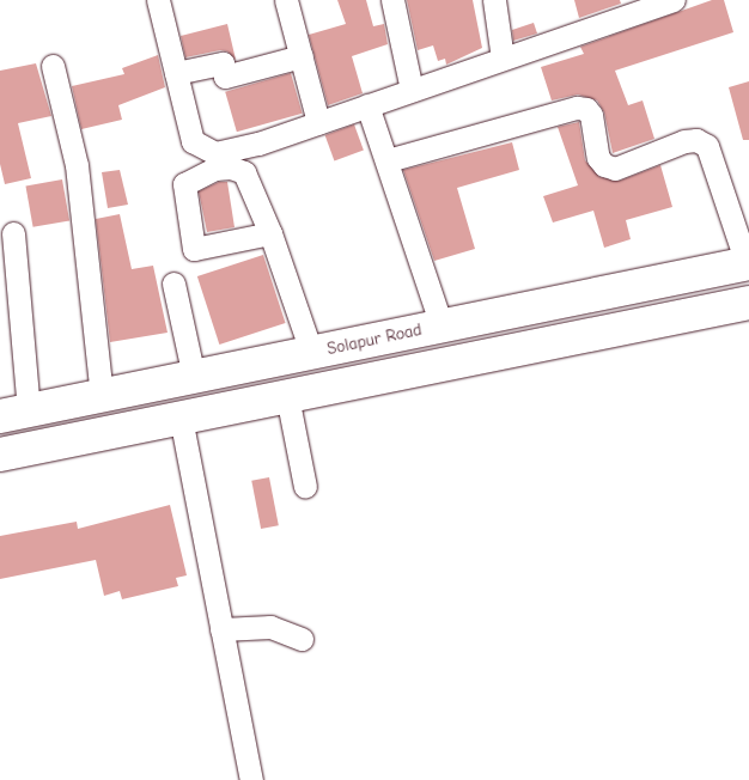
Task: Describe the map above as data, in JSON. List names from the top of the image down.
{
  "streets": {
    "highway": ["Solapur Road"]
  }
}
